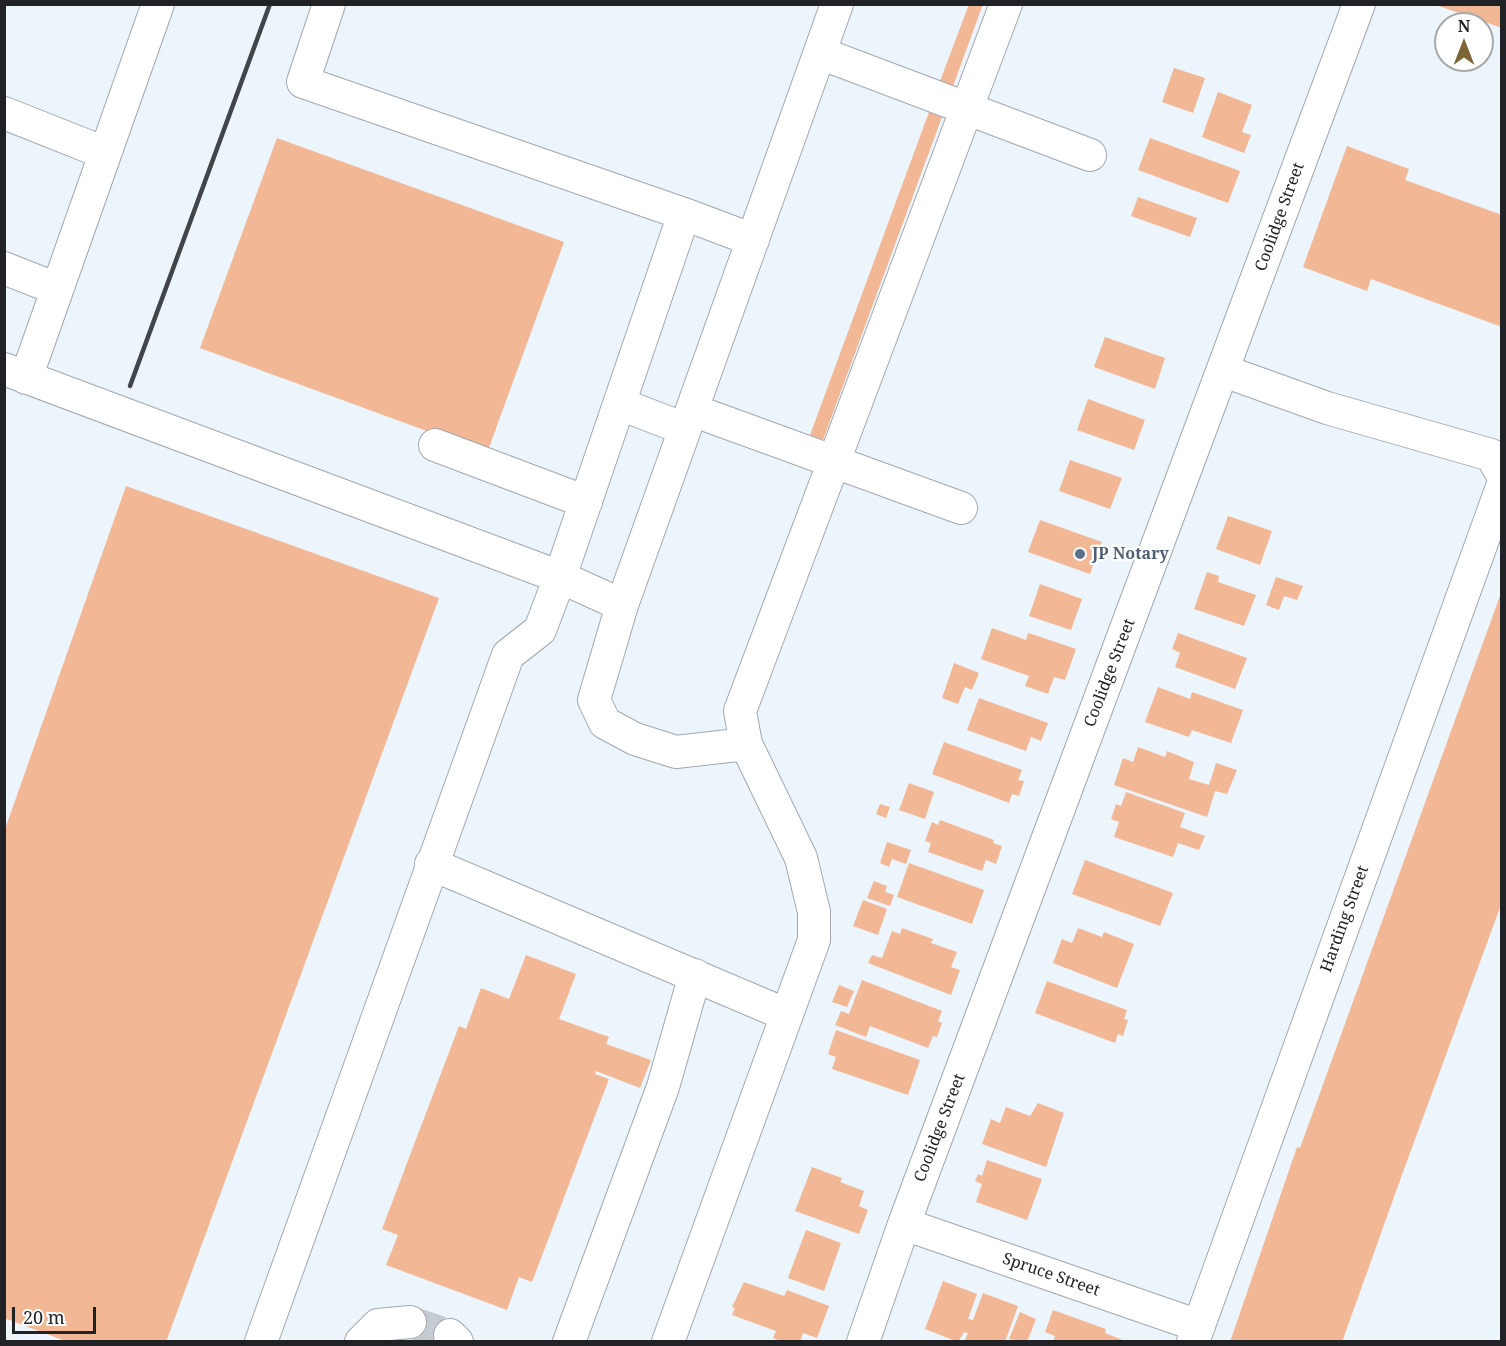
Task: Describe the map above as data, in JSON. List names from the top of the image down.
{
  "streets": {
    "street": ["Coolidge Street", "Harding Street", "Spruce Street"]
  },
  "crossings": [
    ["Coolidge Street", "Spruce Street"],
    ["Harding Street", "Spruce Street"]
  ],
  "places": ["JP Notary"],
  "scale_bar": "20 m",
  "north": "top"
}
